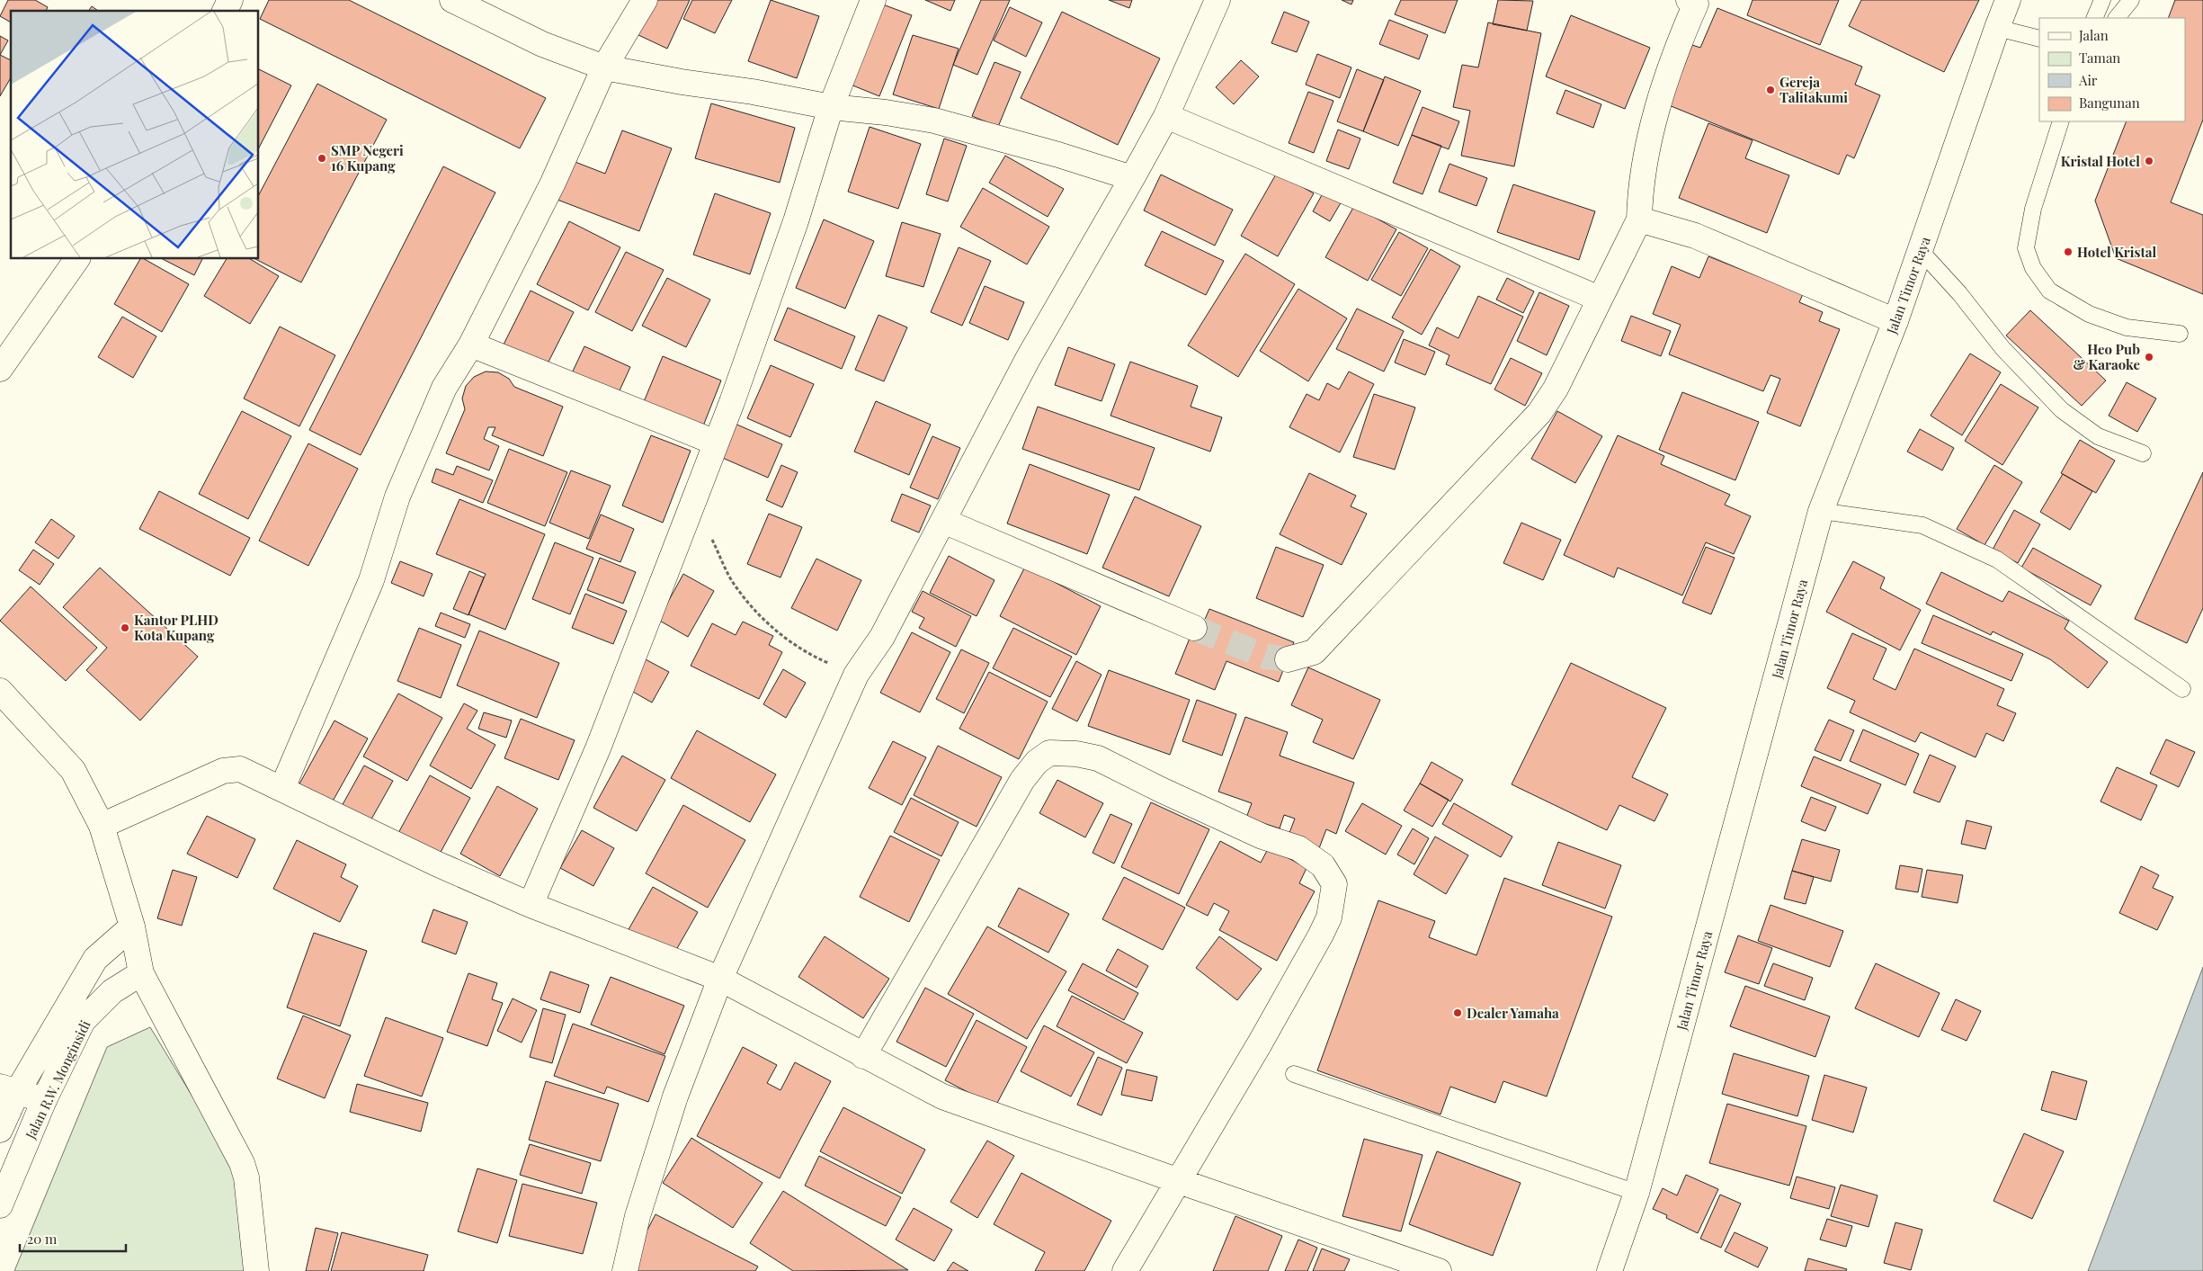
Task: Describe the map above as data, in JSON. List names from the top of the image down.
{
  "streets": {
    "main road": ["Jalan Timor Raya", "Jalan R.W. Monginsidi"]
  },
  "places": [
    "Gereja Talitakumi",
    "SMP Negeri 16 Kupang",
    "Kristal Hotel",
    "Hotel Kristal",
    "Heo Pub & Karaoke",
    "Kantor PLHD Kota Kupang",
    "Dealer Yamaha"
  ],
  "legend": [
    "Jalan",
    "Taman",
    "Air",
    "Bangunan"
  ],
  "scale_bar": "20 m"
}
